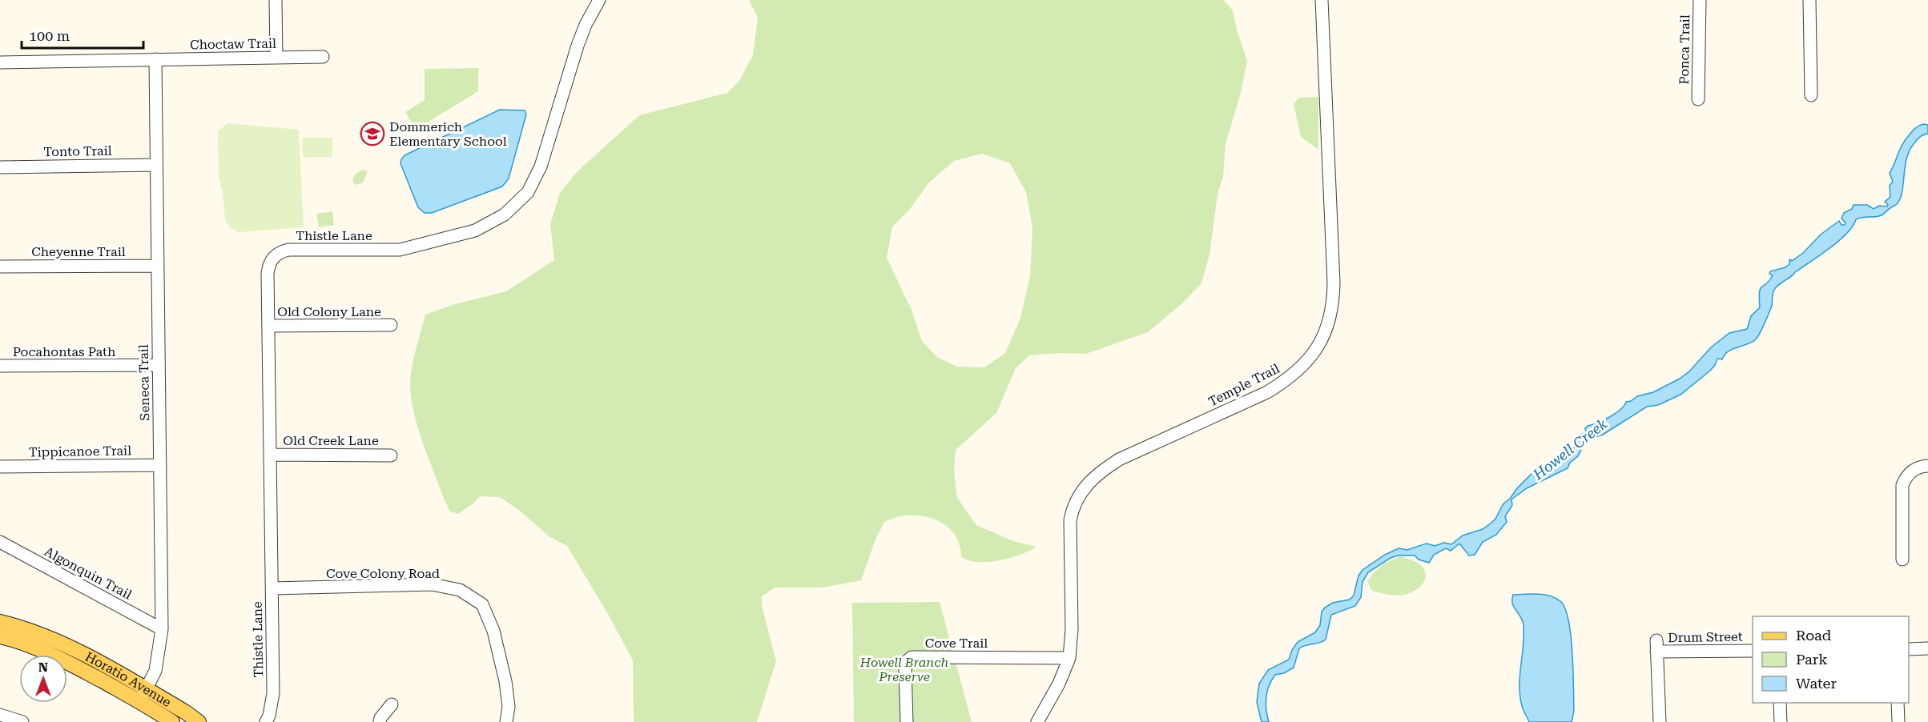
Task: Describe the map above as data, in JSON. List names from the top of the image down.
{
  "streets": {
    "main road": ["Horatio Avenue"],
    "street": [
      "Choctaw Trail",
      "Ponca Trail",
      "Tonto Trail",
      "Thistle Lane",
      "Cheyenne Trail",
      "Old Colony Lane",
      "Pocahontas Path",
      "Seneca Trail",
      "Temple Trail",
      "Old Creek Lane",
      "Tippicanoe Trail",
      "Algonquin Trail",
      "Cove Colony Road",
      "Drum Street",
      "Cove Trail"
    ]
  },
  "crossings": [
    ["Choctaw Trail", "Seneca Trail"],
    ["Tonto Trail", "Seneca Trail"],
    ["Thistle Lane", "Old Colony Lane"],
    ["Thistle Lane", "Old Creek Lane"],
    ["Thistle Lane", "Cove Colony Road"],
    ["Cheyenne Trail", "Seneca Trail"],
    ["Pocahontas Path", "Seneca Trail"],
    ["Seneca Trail", "Tippicanoe Trail"],
    ["Seneca Trail", "Algonquin Trail"],
    ["Seneca Trail", "Horatio Avenue"],
    ["Temple Trail", "Cove Trail"]
  ],
  "water": ["Howell Creek"],
  "parks": ["Howell Branch Preserve"],
  "places": {
    "school or university": ["Dommerich Elementary School"]
  },
  "legend": ["Road", "Park", "Water"],
  "scale_bar": "100 m",
  "north": "top"
}
